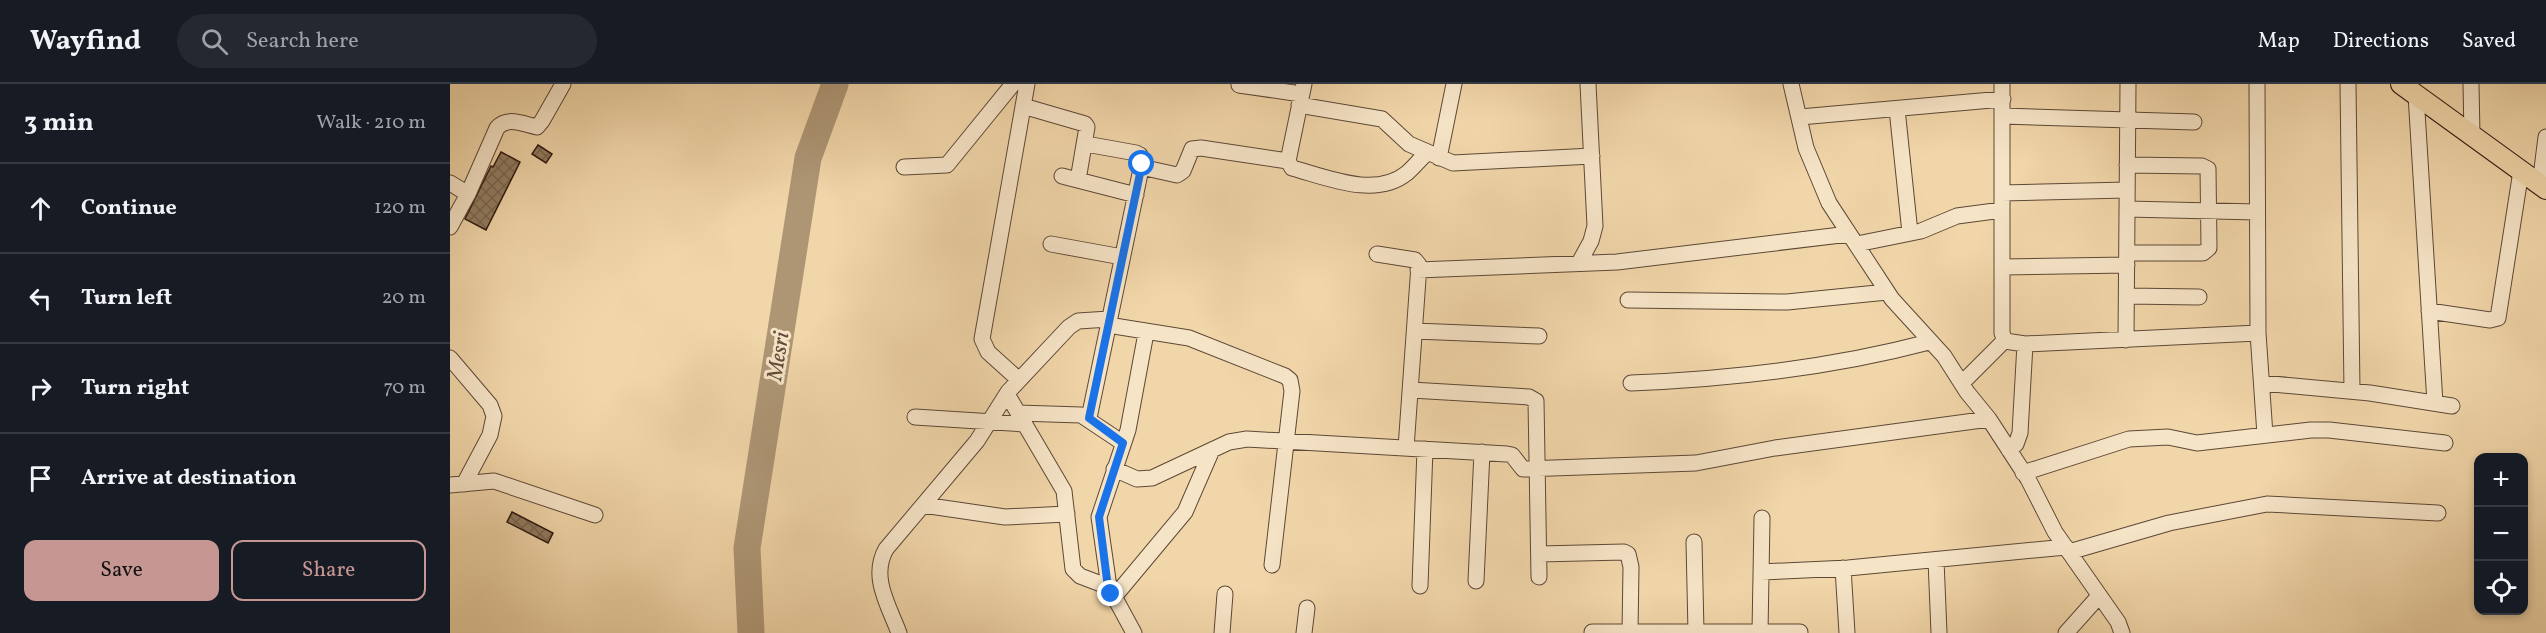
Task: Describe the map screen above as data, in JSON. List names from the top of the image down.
{
  "water": ["Mesri"],
  "page": {
    "header": "Wayfind",
    "search": "Search here",
    "nav": ["Map", "Directions", "Saved"],
    "heading": ["3 min", "Walk · 210 m"],
    "list": [
      ["Continue", "120 m"],
      ["Turn left", "20 m"],
      ["Turn right", "70 m"],
      "Arrive at destination"
    ],
    "map_buttons": ["+", "−"],
    "buttons": ["Save", "Share"]
  }
}
